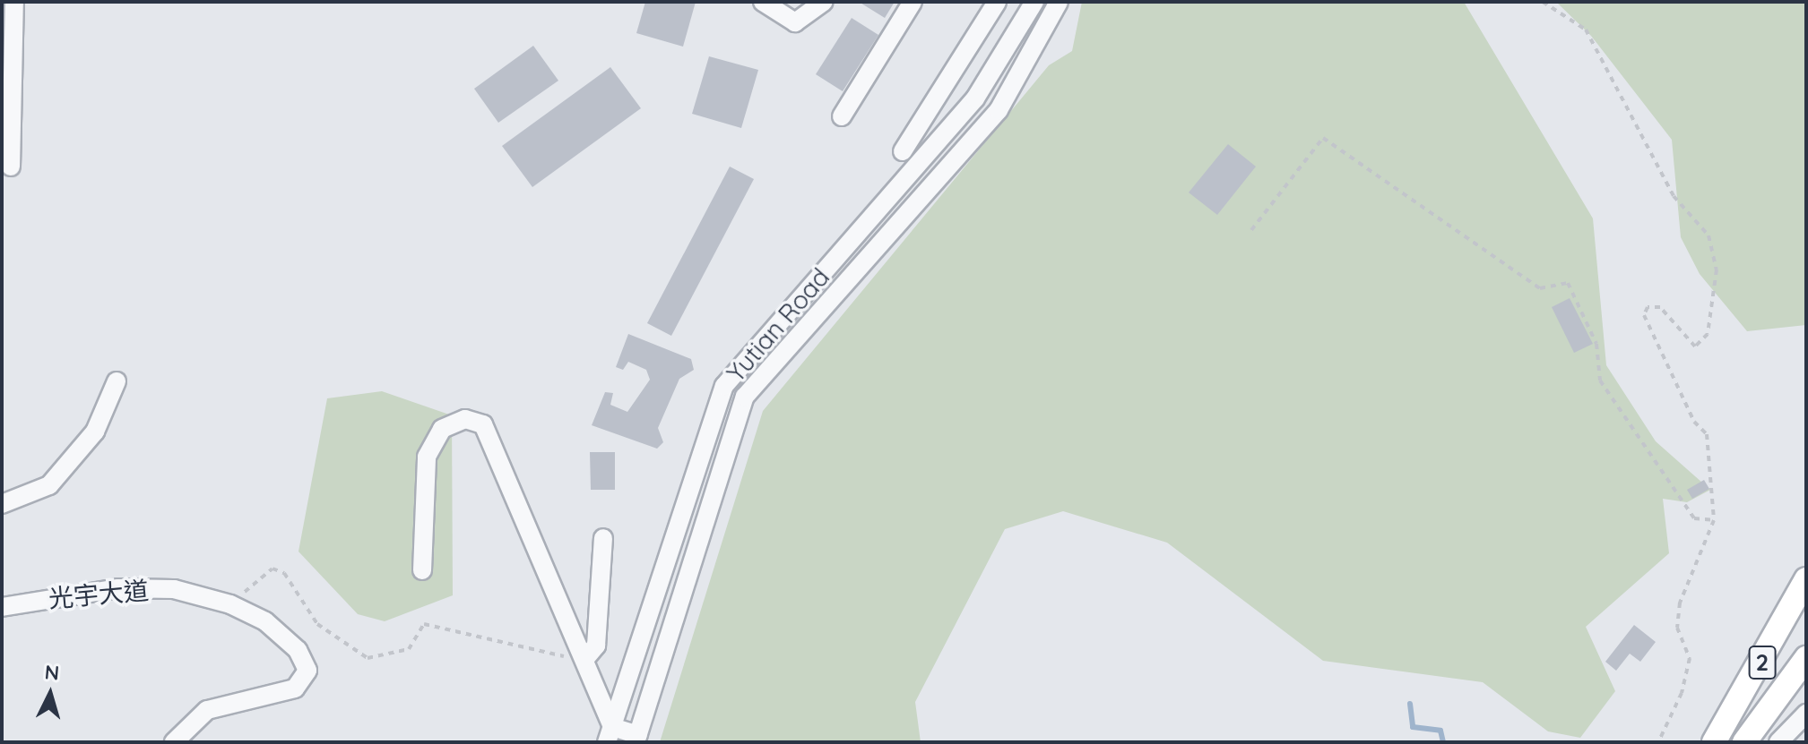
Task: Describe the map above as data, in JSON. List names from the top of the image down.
{
  "streets": {
    "main road": ["2"],
    "street": ["Yutian Road", "光宇大道"]
  },
  "north": "top"
}
